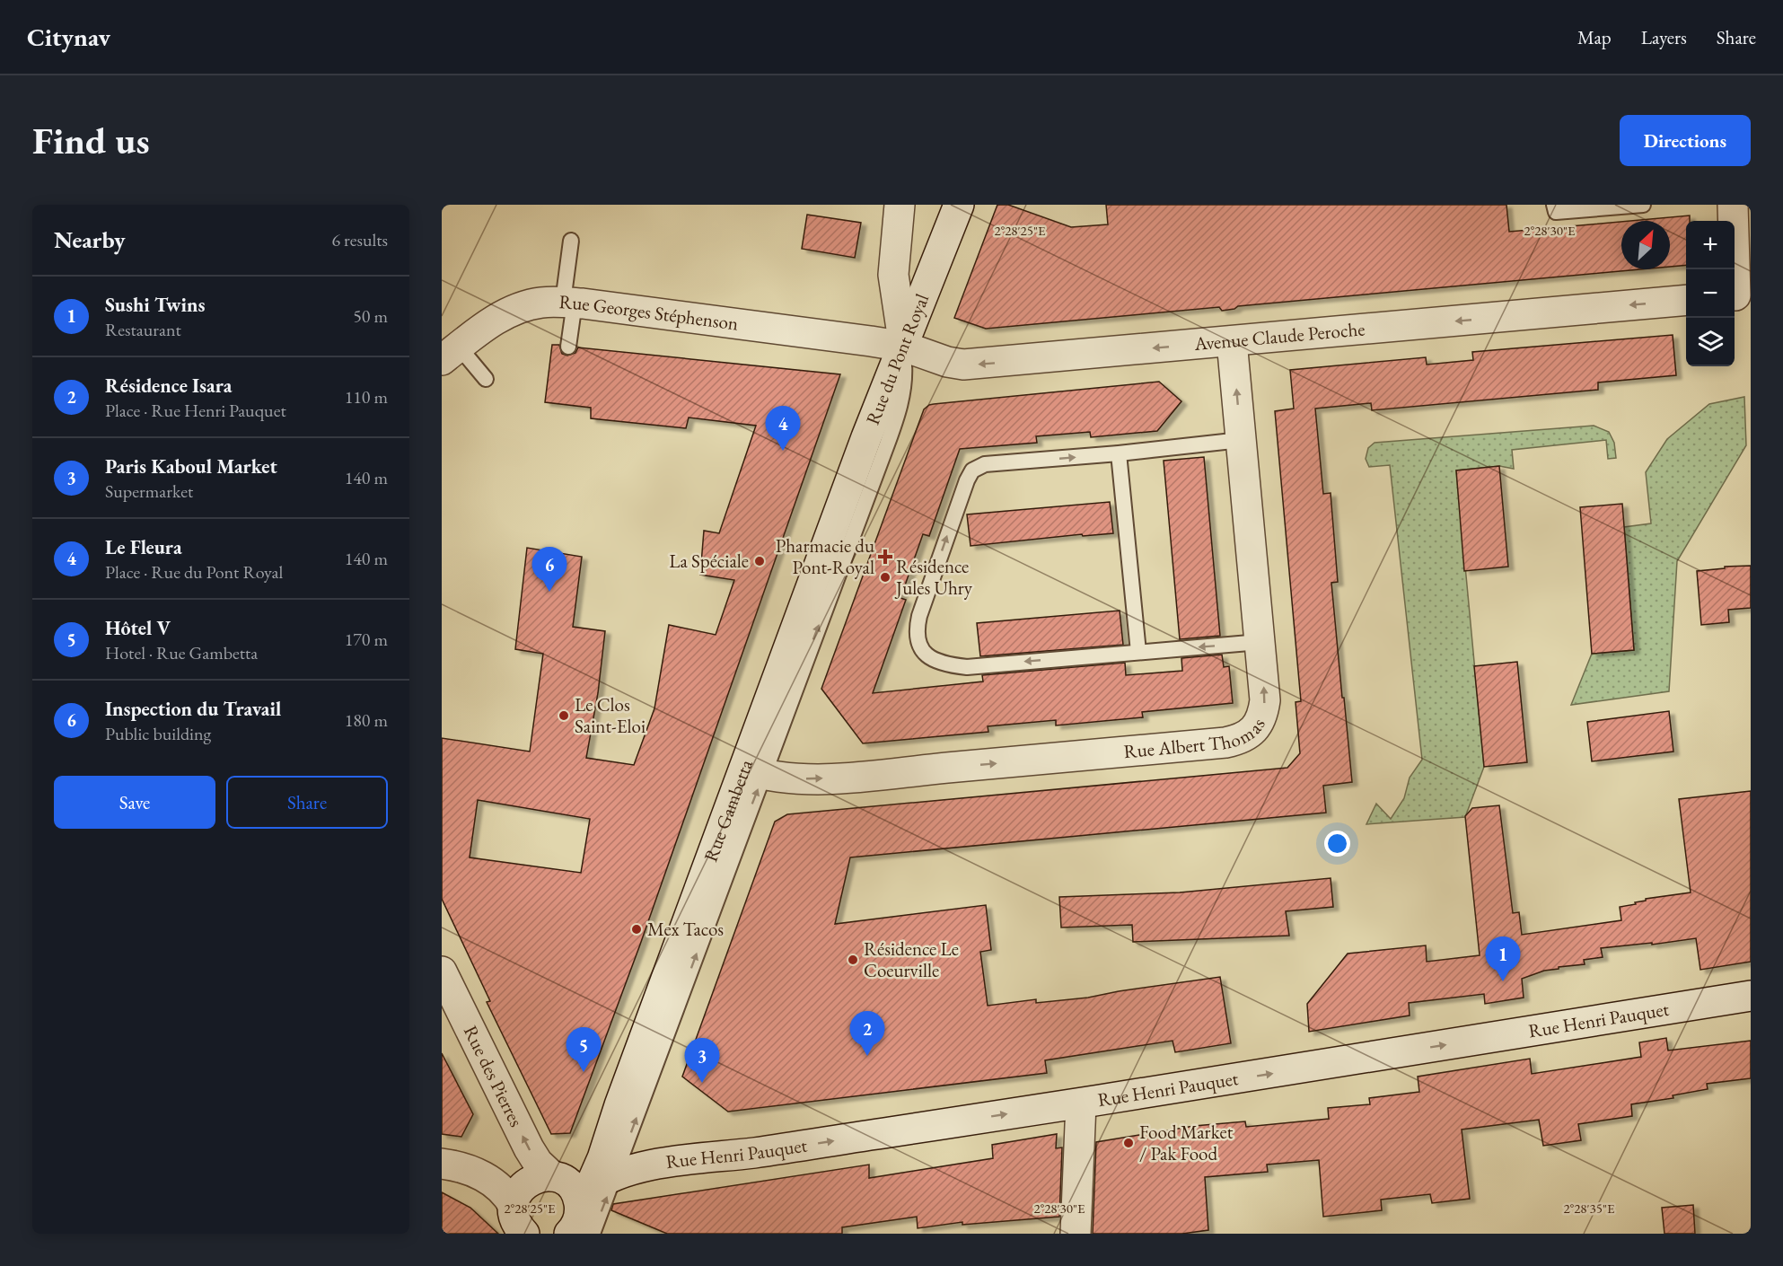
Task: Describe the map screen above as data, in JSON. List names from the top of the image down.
{
  "streets": {
    "street": [
      "Rue Georges Stéphenson",
      "Avenue Claude Peroche",
      "Rue du Pont Royal",
      "Rue Albert Thomas",
      "Rue Gambetta",
      "Rue Henri Pauquet",
      "Rue des Pierres"
    ]
  },
  "crossings": [
    ["Rue Georges Stéphenson", "Avenue Claude Peroche"],
    ["Avenue Claude Peroche", "Rue du Pont Royal"],
    ["Avenue Claude Peroche", "Rue Albert Thomas"],
    ["Rue du Pont Royal", "Rue Gambetta"],
    ["Rue Albert Thomas", "Rue Gambetta"],
    ["Rue Gambetta", "Rue Henri Pauquet"],
    ["Rue Gambetta", "Rue des Pierres"],
    ["Rue Henri Pauquet", "Rue des Pierres"]
  ],
  "one_way": ["Avenue Claude Peroche", "Rue Henri Pauquet", "Rue des Pierres"],
  "places": {
    "health": ["Pharmacie du Pont-Royal"],
    "other": [
      "La Spéciale",
      "Résidence Jules Uhry",
      "Le Clos Saint-Eloi",
      "Mex Tacos",
      "Résidence Le Coeurville",
      "Food Market / Pak Food"
    ]
  },
  "north": "top right",
  "page": {
    "header": "Citynav",
    "nav": ["Map", "Layers", "Share"],
    "buttons": [
      "Directions",
      ["Save", "Share"]
    ],
    "title": "Find us",
    "heading": ["Nearby", "6 results"],
    "map_buttons": ["+", "−"],
    "list": [
      {
        "mark": "1",
        "name": "Sushi Twins",
        "note": "Restaurant",
        "value": "50 m"
      },
      {
        "mark": "2",
        "name": "Résidence Isara",
        "note": "Place · Rue Henri Pauquet",
        "value": "110 m"
      },
      {
        "mark": "3",
        "name": "Paris Kaboul Market",
        "note": "Supermarket",
        "value": "140 m"
      },
      {
        "mark": "4",
        "name": "Le Fleura",
        "note": "Place · Rue du Pont Royal",
        "value": "140 m"
      },
      {
        "mark": "5",
        "name": "Hôtel V",
        "note": "Hotel · Rue Gambetta",
        "value": "170 m"
      },
      {
        "mark": "6",
        "name": "Inspection du Travail",
        "note": "Public building",
        "value": "180 m"
      }
    ],
    "pins": [
      "4",
      "6",
      "1",
      "2",
      "5",
      "3"
    ]
  },
  "coordinates": ["2°28'25\"E", "2°28'30\"E", "2°28'35\"E"]
}
